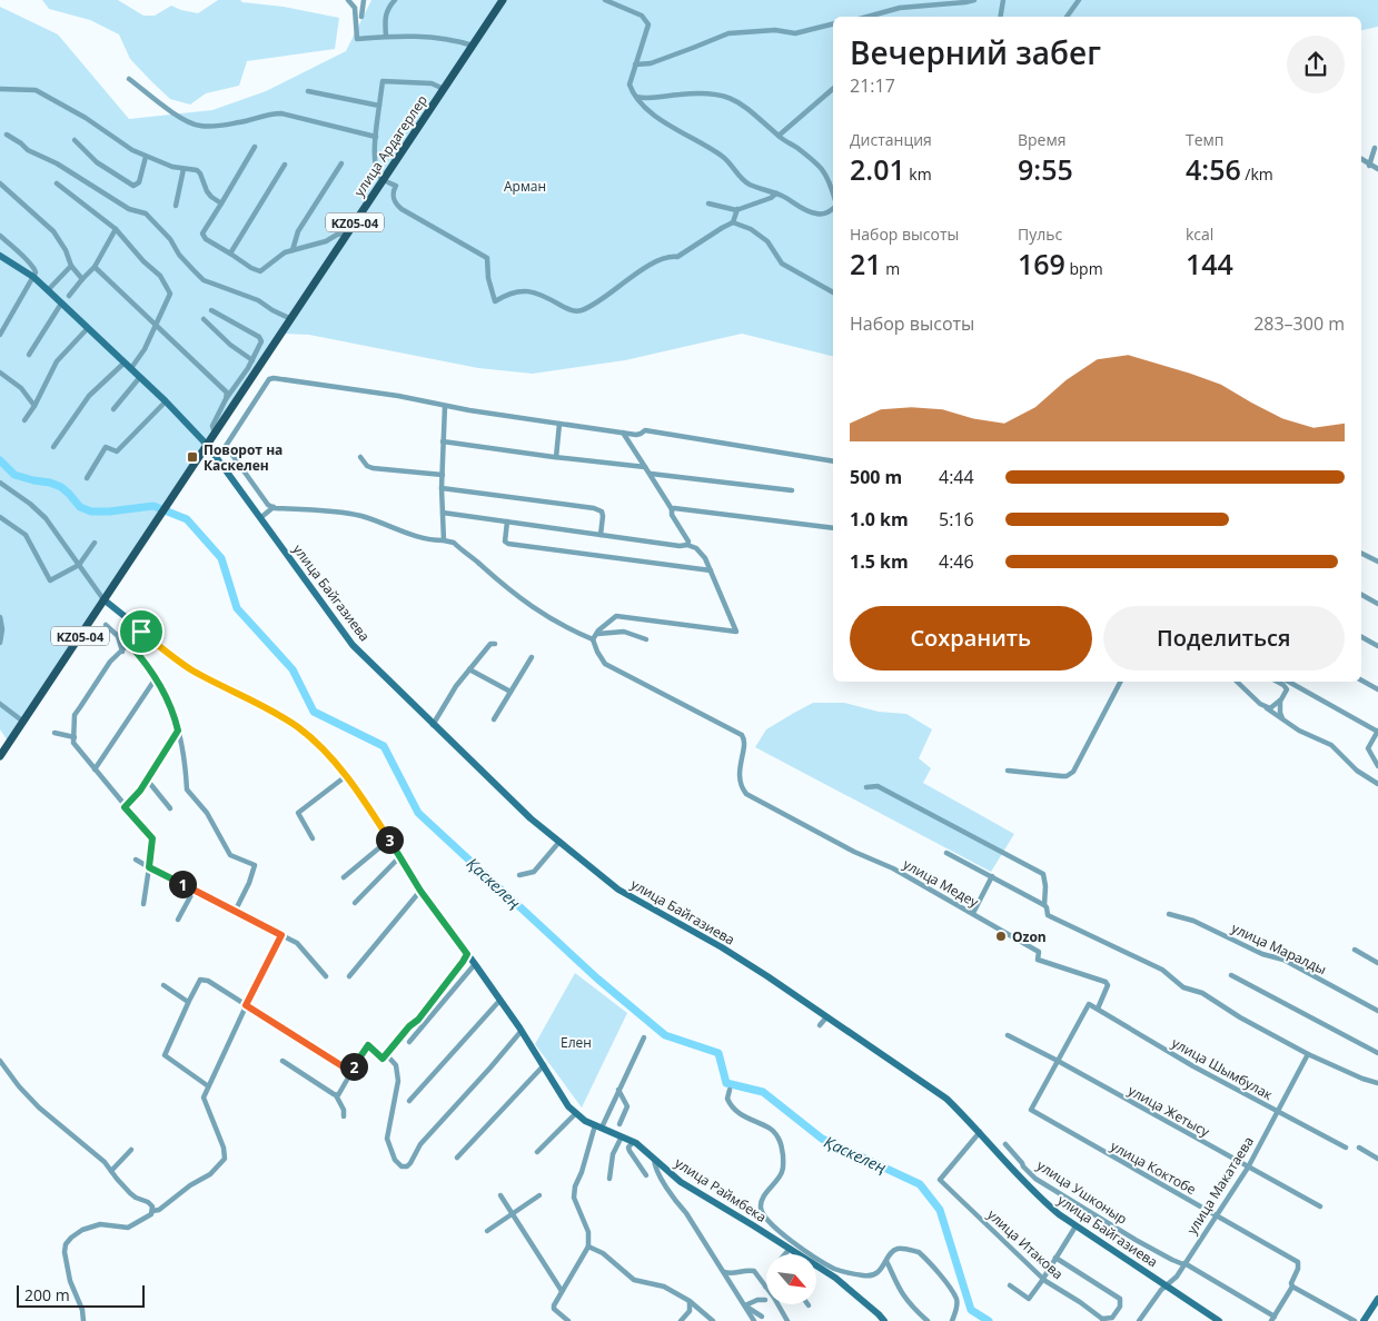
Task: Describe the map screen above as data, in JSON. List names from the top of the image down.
{
  "streets": {
    "main road": ["улица Ардагерлер", "KZ05-04"],
    "street": [
      "улица Байгазиева",
      "улица Медеу",
      "улица Маралды",
      "улица Шымбулак",
      "улица Жетысу",
      "улица Коктобе",
      "улица Макатаева",
      "улица Раймбека",
      "улица Ушконыр",
      "улица Итакова"
    ]
  },
  "crossings": [
    ["улица Ардагерлер", "KZ05-04"],
    ["улица Ардагерлер", "улица Байгазиева"],
    ["KZ05-04", "улица Байгазиева"],
    ["KZ05-04", "улица Раймбека"],
    ["улица Байгазиева", "улица Макатаева"],
    ["улица Байгазиева", "улица Итакова"],
    ["улица Медеу", "улица Шымбулак"],
    ["улица Шымбулак", "улица Жетысу"],
    ["улица Шымбулак", "улица Коктобе"],
    ["улица Шымбулак", "улица Макатаева"],
    ["улица Жетысу", "улица Коктобе"],
    ["улица Жетысу", "улица Макатаева"],
    ["улица Коктобе", "улица Макатаева"],
    ["улица Макатаева", "улица Ушконыр"]
  ],
  "water": ["Қаскелең"],
  "parks": ["Арман", "Елен"],
  "places": {
    "transit": ["Поворот на Каскелен"],
    "other": ["Ozon"]
  },
  "scale_bar": "200 m",
  "north": "bottom right",
  "page": {
    "heading": ["Вечерний забег", "21:17"],
    "stats": [
      ["Дистанция", "2.01 km"],
      ["Время", "9:55"],
      ["Темп", "4:56 /km"],
      ["Набор высоты", "21 m"],
      ["Пульс", "169 bpm"],
      ["kcal", "144"]
    ],
    "chart": ["Набор высоты", "283–300 m"],
    "list": [
      {
        "name": "500 m",
        "note": "4:44"
      },
      {
        "name": "1.0 km",
        "note": "5:16"
      },
      {
        "name": "1.5 km",
        "note": "4:46"
      }
    ],
    "buttons": ["Сохранить", "Поделиться"],
    "pins": ["3", "1", "2"],
    "scale": "200 m"
  }
}
